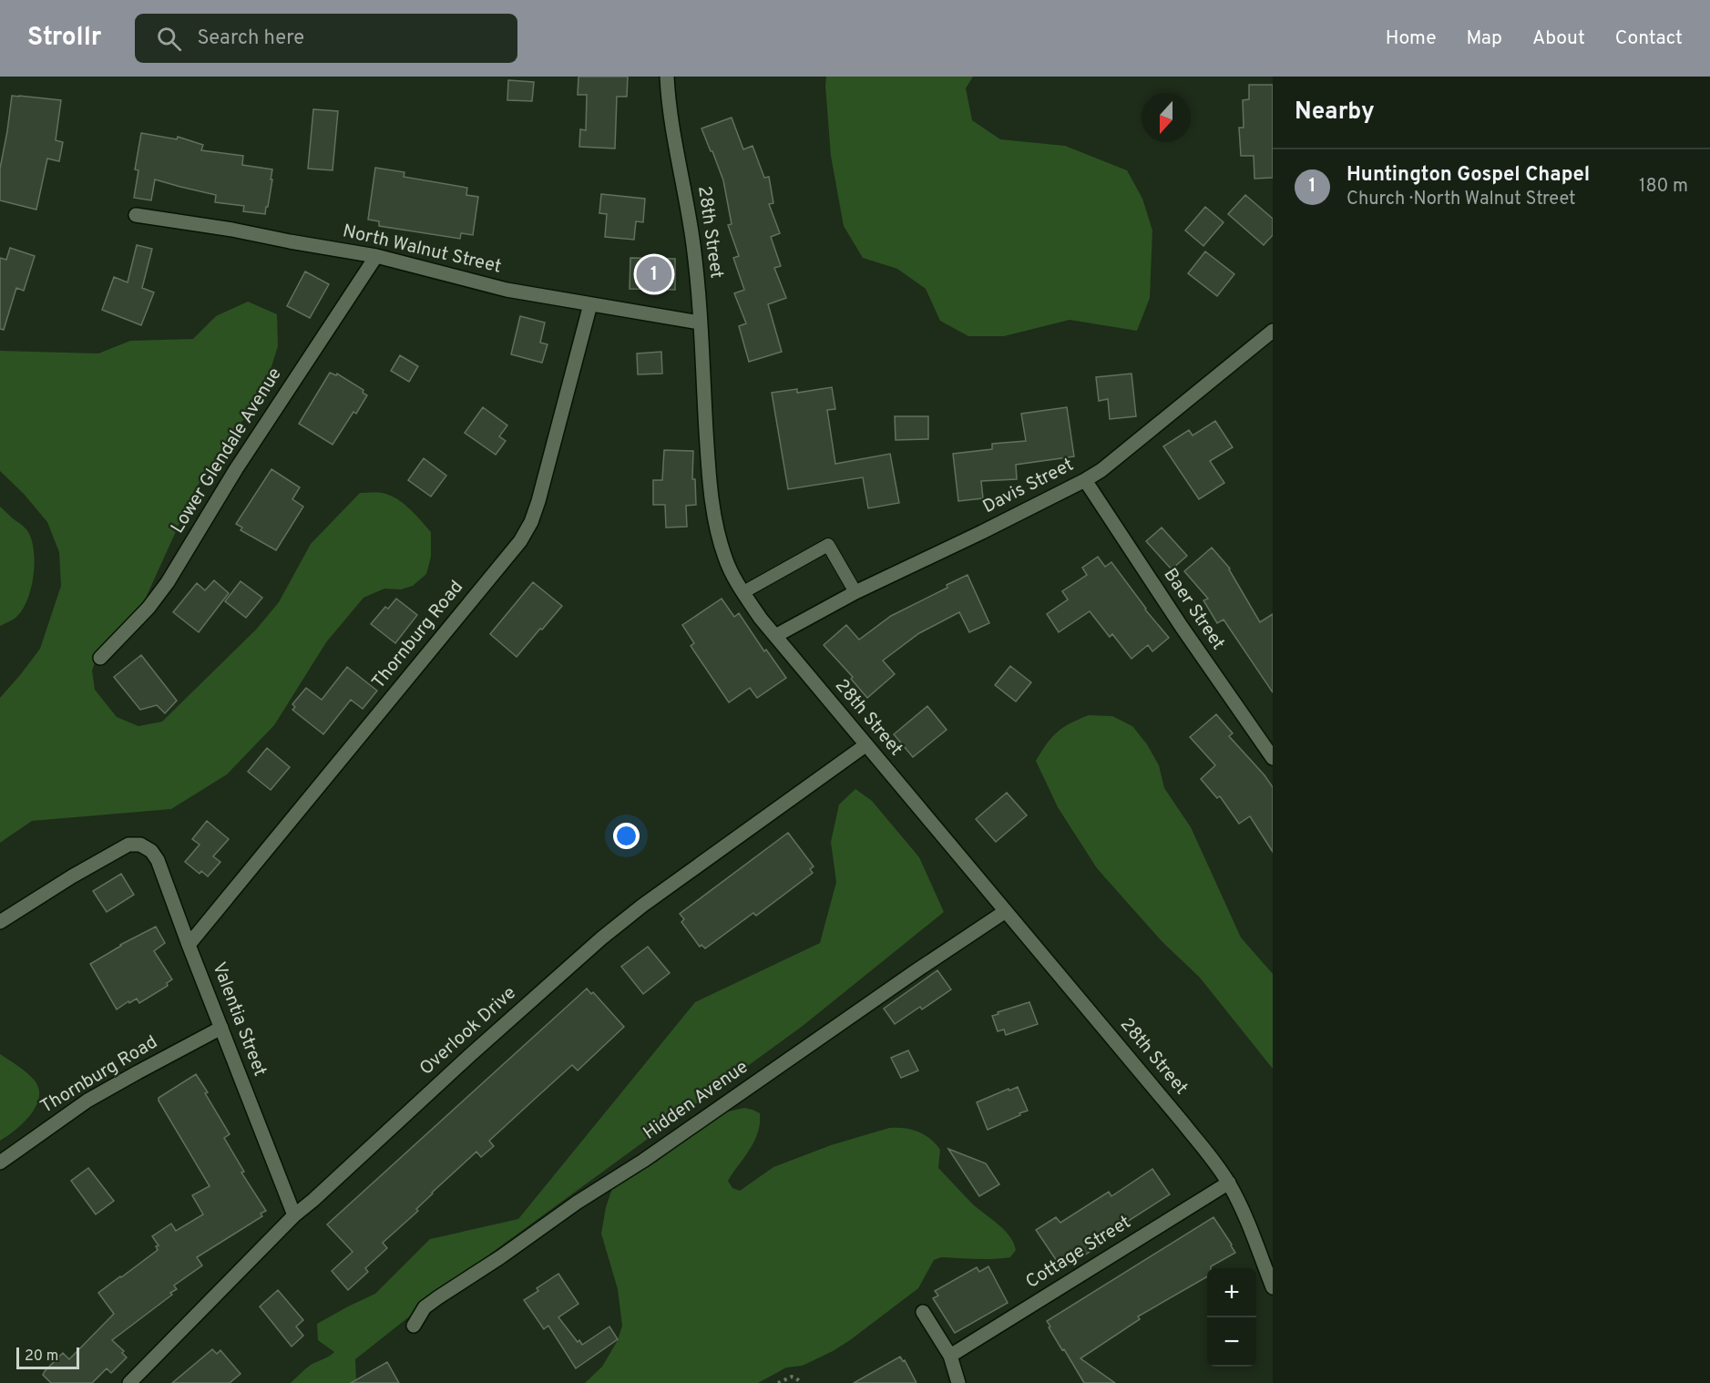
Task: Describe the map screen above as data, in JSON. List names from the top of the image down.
{
  "streets": {
    "street": [
      "28th Street",
      "North Walnut Street",
      "Lower Glendale Avenue",
      "Davis Street",
      "Baer Street",
      "Thornburg Road",
      "Valentia Street",
      "Overlook Drive",
      "Hidden Avenue",
      "Cottage Street"
    ]
  },
  "crossings": [
    ["28th Street", "North Walnut Street"],
    ["28th Street", "Davis Street"],
    ["28th Street", "Overlook Drive"],
    ["28th Street", "Hidden Avenue"],
    ["28th Street", "Cottage Street"],
    ["North Walnut Street", "Lower Glendale Avenue"],
    ["North Walnut Street", "Thornburg Road"],
    ["Davis Street", "Baer Street"],
    ["Thornburg Road", "Valentia Street"],
    ["Valentia Street", "Overlook Drive"]
  ],
  "scale_bar": "20 m",
  "north": "bottom",
  "page": {
    "header": "Strollr",
    "search": "Search here",
    "nav": [
      "Home",
      "Map",
      "About",
      "Contact"
    ],
    "heading": "Nearby",
    "list": [
      {
        "mark": "1",
        "name": "Huntington Gospel Chapel",
        "note": "Church · North Walnut Street",
        "value": "180 m"
      }
    ],
    "pins": "1",
    "map_buttons": ["+", "−"],
    "scale": "20 m"
  }
}
